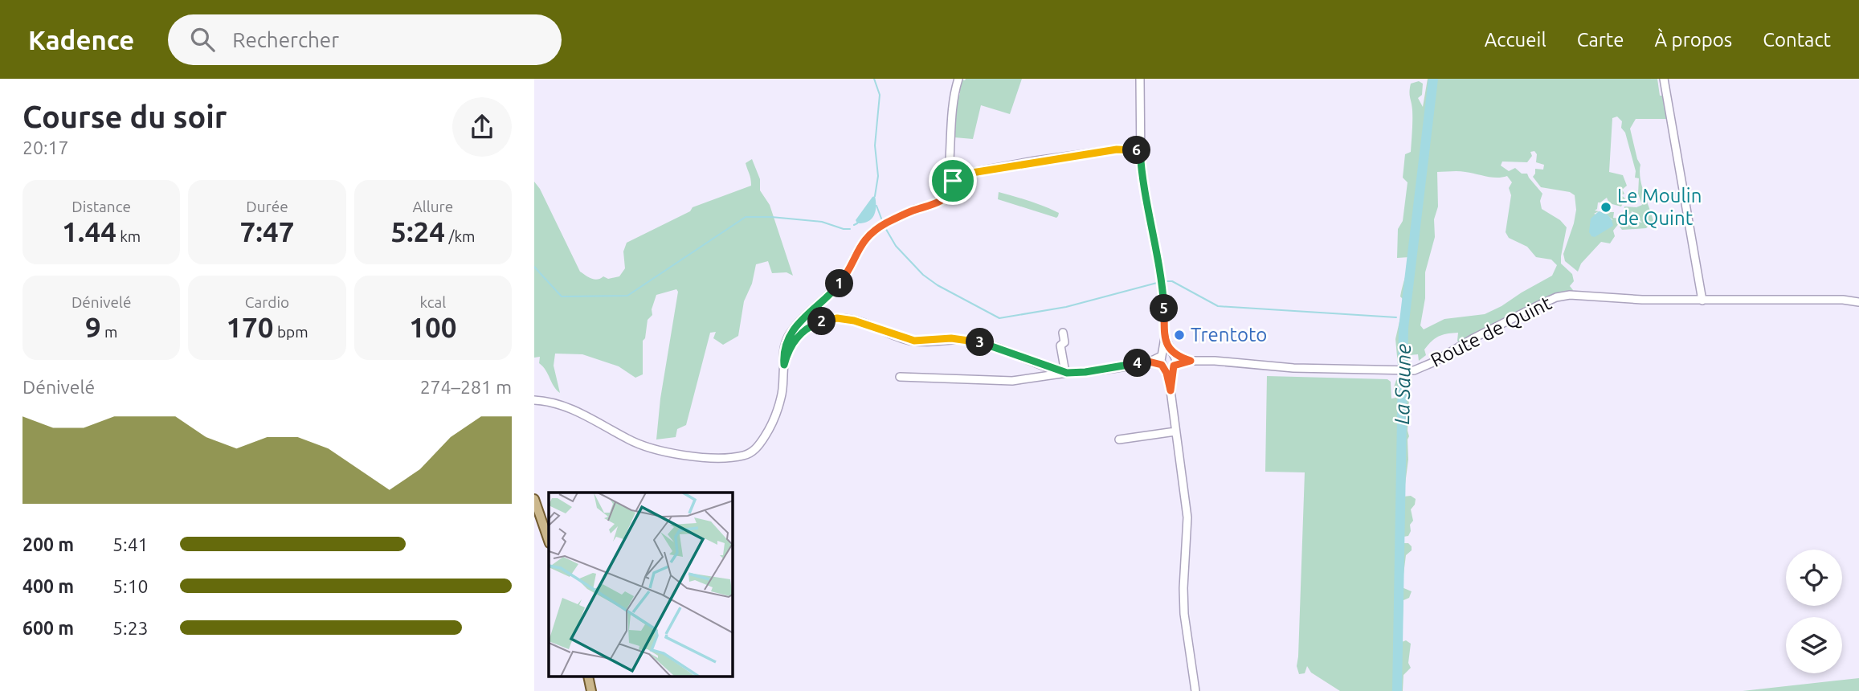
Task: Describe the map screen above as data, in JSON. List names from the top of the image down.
{
  "streets": {
    "street": ["Route de Quint"]
  },
  "water": ["La Saune"],
  "places": ["Le Moulin de Quint", "Trentoto"],
  "page": {
    "header": "Kadence",
    "search": "Rechercher",
    "nav": [
      "Accueil",
      "Carte",
      "À propos",
      "Contact"
    ],
    "heading": ["Course du soir", "20:17"],
    "pins": [
      "6",
      "1",
      "5",
      "2",
      "3",
      "4"
    ],
    "stats": [
      ["Distance", "1.44 km"],
      ["Durée", "7:47"],
      ["Allure", "5:24 /km"],
      ["Dénivelé", "9 m"],
      ["Cardio", "170 bpm"],
      ["kcal", "100"]
    ],
    "chart": ["Dénivelé", "274–281 m"],
    "list": [
      {
        "name": "200 m",
        "note": "5:41"
      },
      {
        "name": "400 m",
        "note": "5:10"
      },
      {
        "name": "600 m",
        "note": "5:23"
      }
    ]
  }
}
